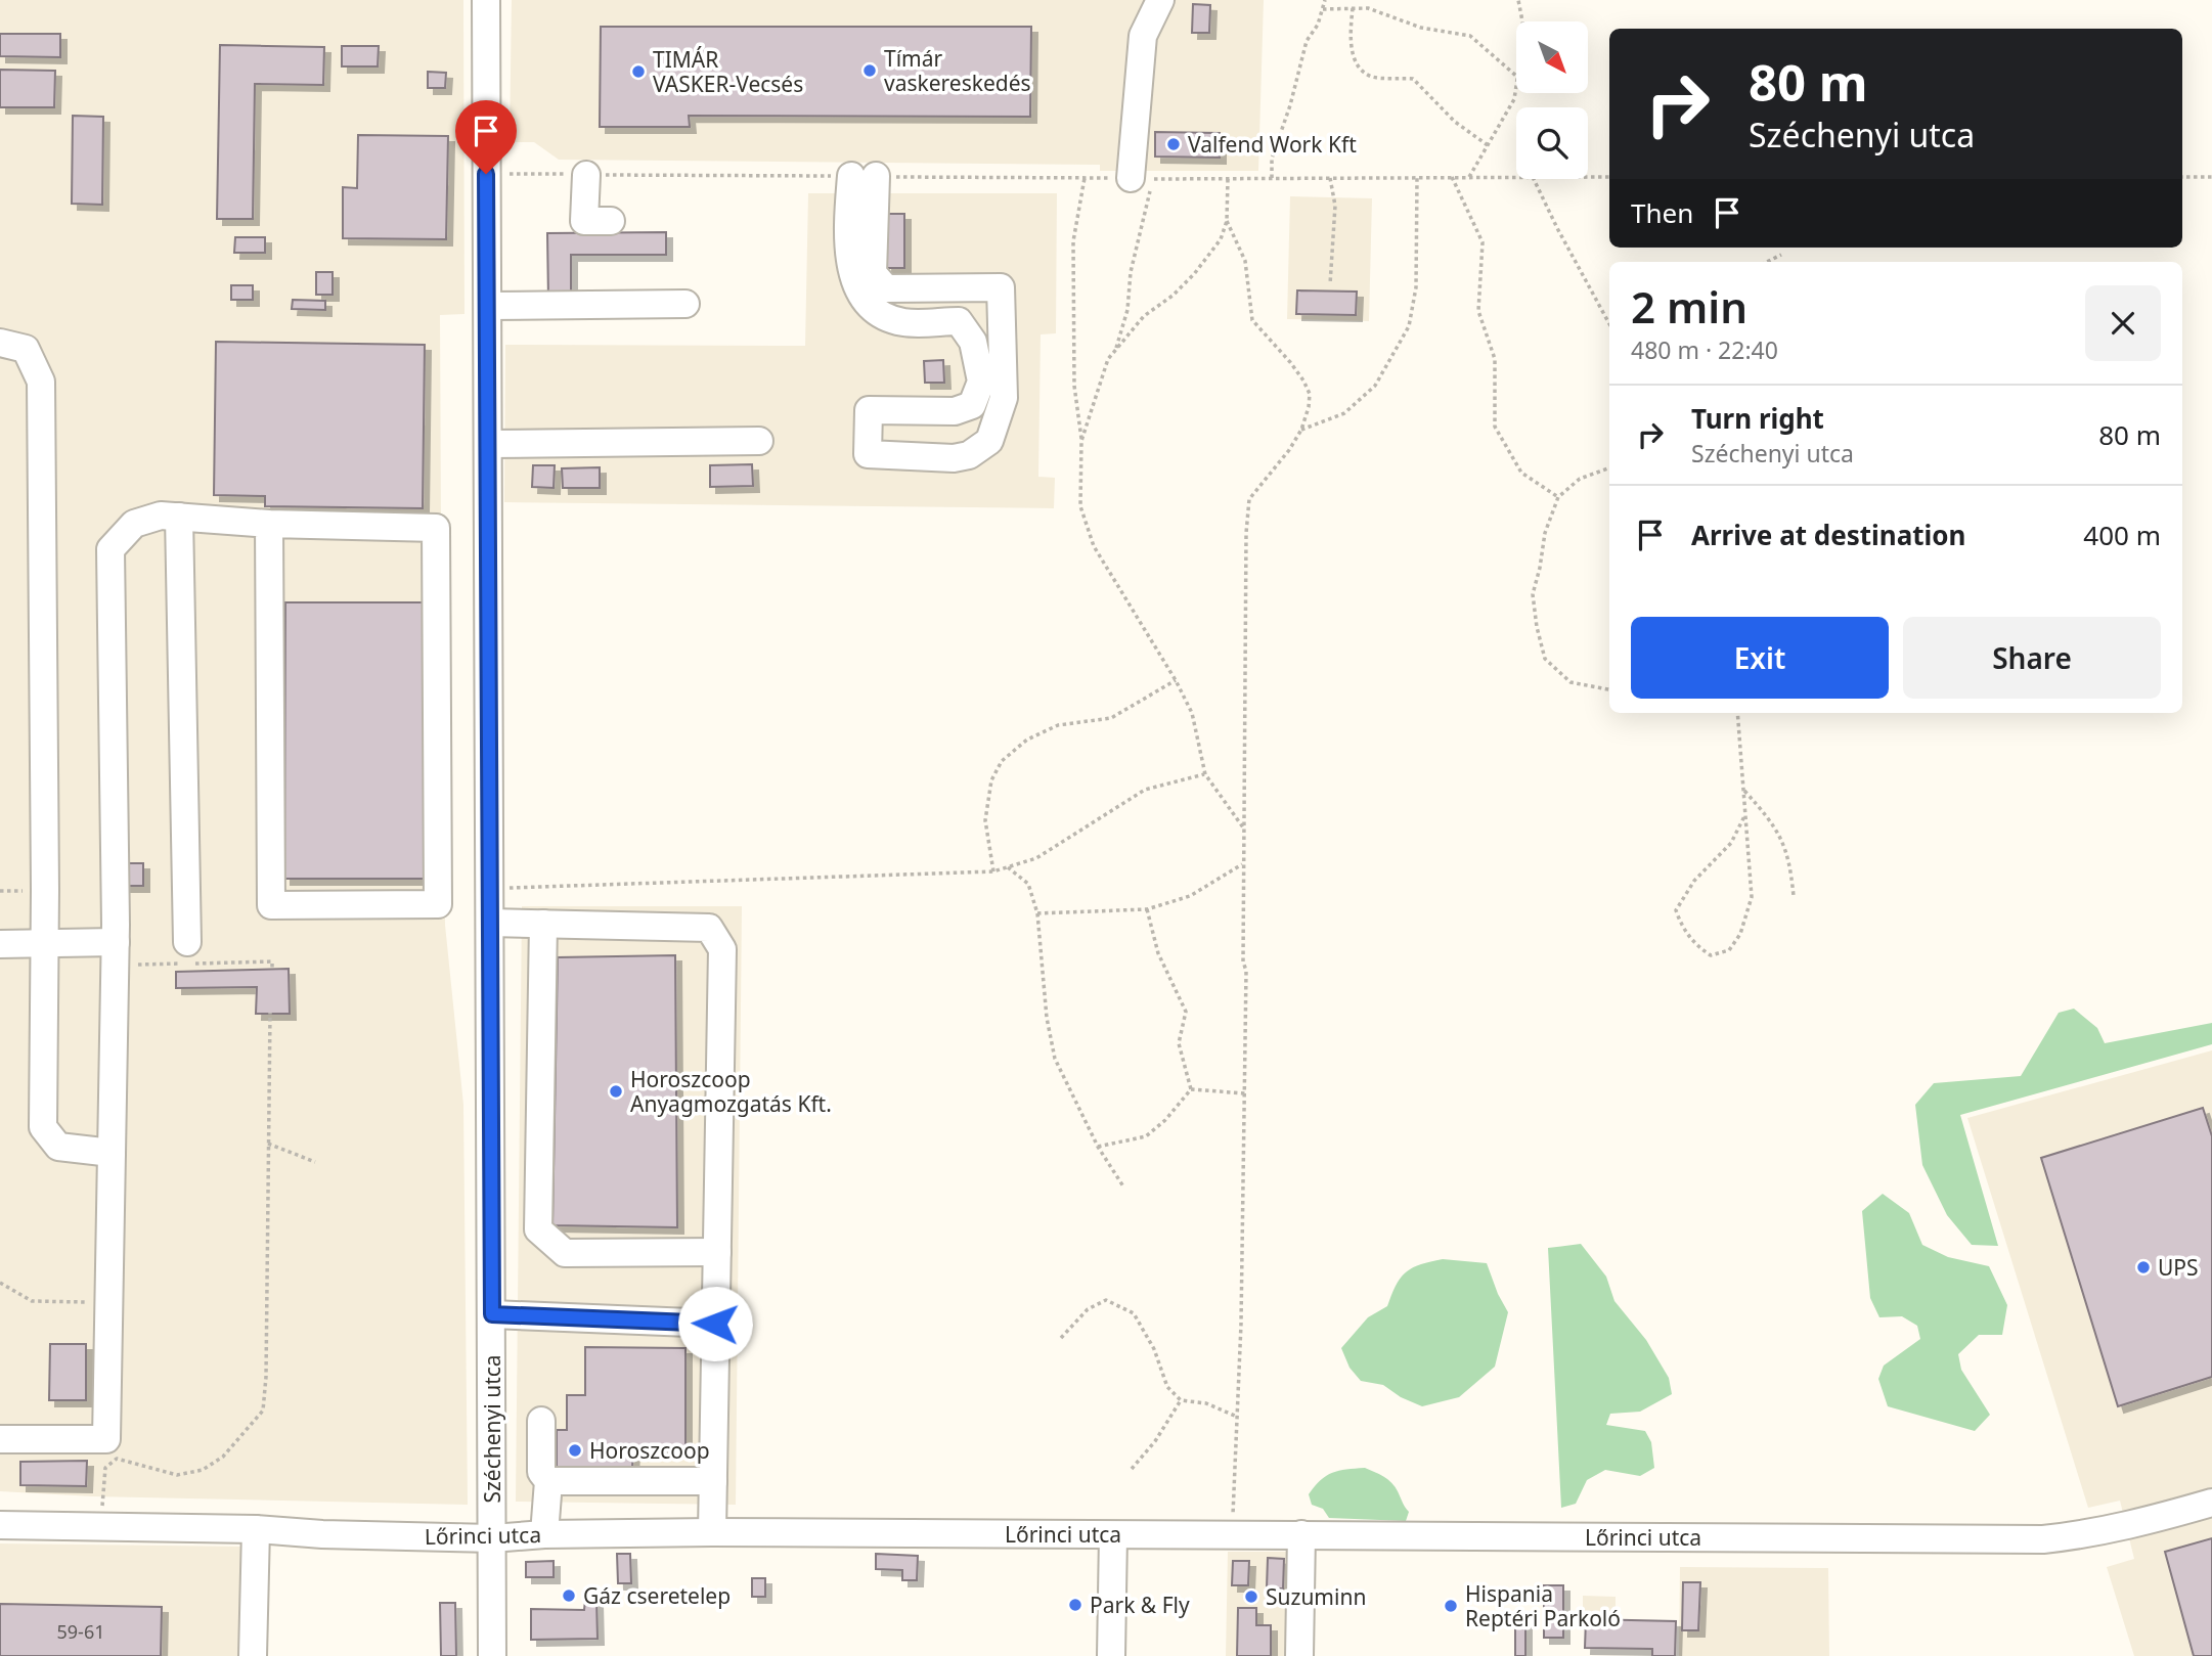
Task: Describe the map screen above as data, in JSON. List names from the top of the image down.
{
  "streets": {
    "street": ["Széchenyi utca", "Lőrinci utca"]
  },
  "crossings": [
    ["Széchenyi utca", "Lőrinci utca"]
  ],
  "places": [
    "Tímár vaskereskedés",
    "TIMÁR VASKER-Vecsés",
    "Valfend Work Kft",
    "Horoszcoop Anyagmozgatás Kft.",
    "UPS",
    "Horoszcoop",
    "Gáz cseretelep",
    "Suzuminn",
    "Park & Fly",
    "Hispania Reptéri Parkoló"
  ],
  "house_numbers": ["59-61"],
  "north": "bottom right",
  "page": {
    "turn": ["80 m", "Széchenyi utca"],
    "then": "Then",
    "heading": ["2 min", "480 m · 22:40"],
    "list": [
      {
        "name": "Turn right",
        "note": "Széchenyi utca",
        "value": "80 m"
      },
      {
        "name": "Arrive at destination",
        "value": "400 m"
      }
    ],
    "buttons": ["Exit", "Share"]
  }
}
